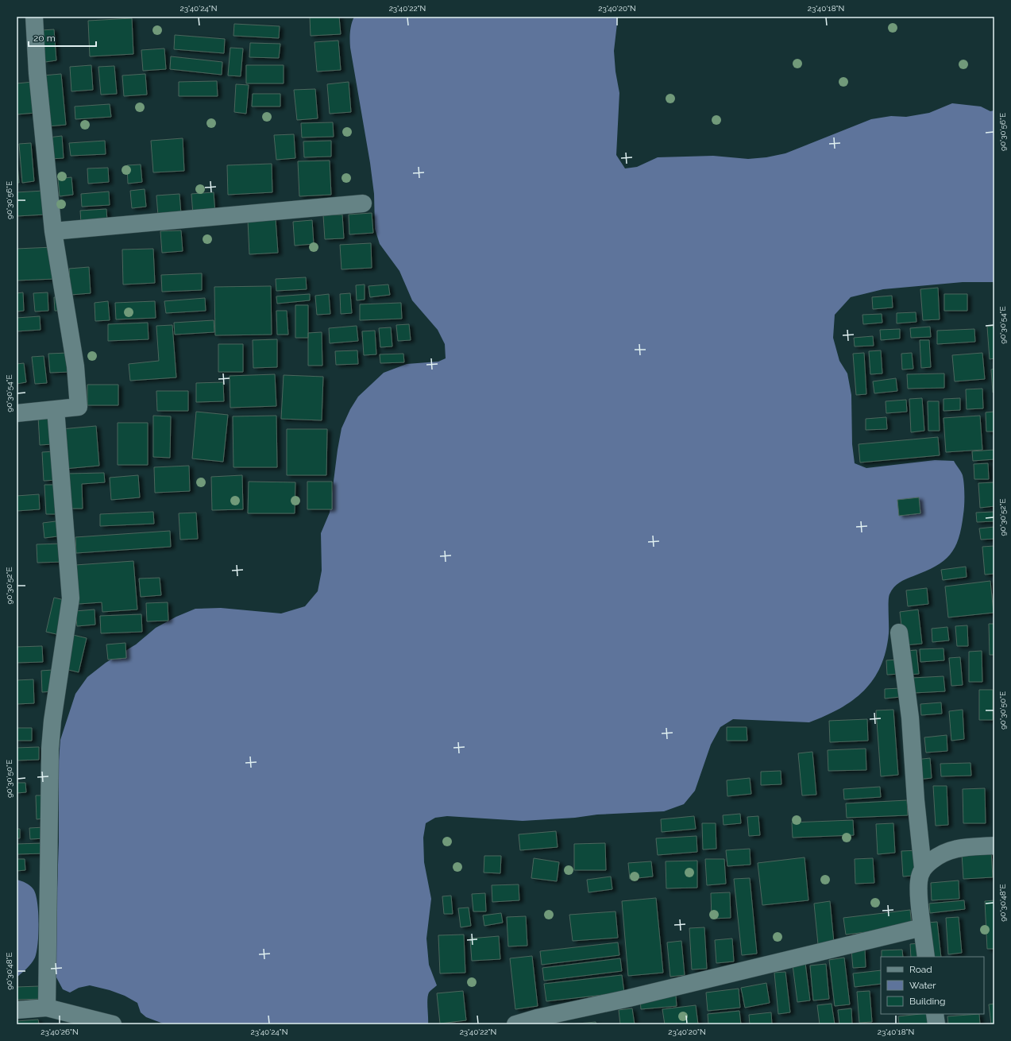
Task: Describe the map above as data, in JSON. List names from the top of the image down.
{
  "legend": ["Road", "Water", "Building"],
  "scale_bar": "20 m",
  "coordinates": [
    "23°40'24\"N",
    "23°40'22\"N",
    "23°40'20\"N",
    "23°40'18\"N",
    "90°30'56\"E",
    "90°30'54\"E",
    "90°30'52\"E",
    "90°30'50\"E",
    "90°30'48\"E",
    "23°40'26\"N"
  ]
}
